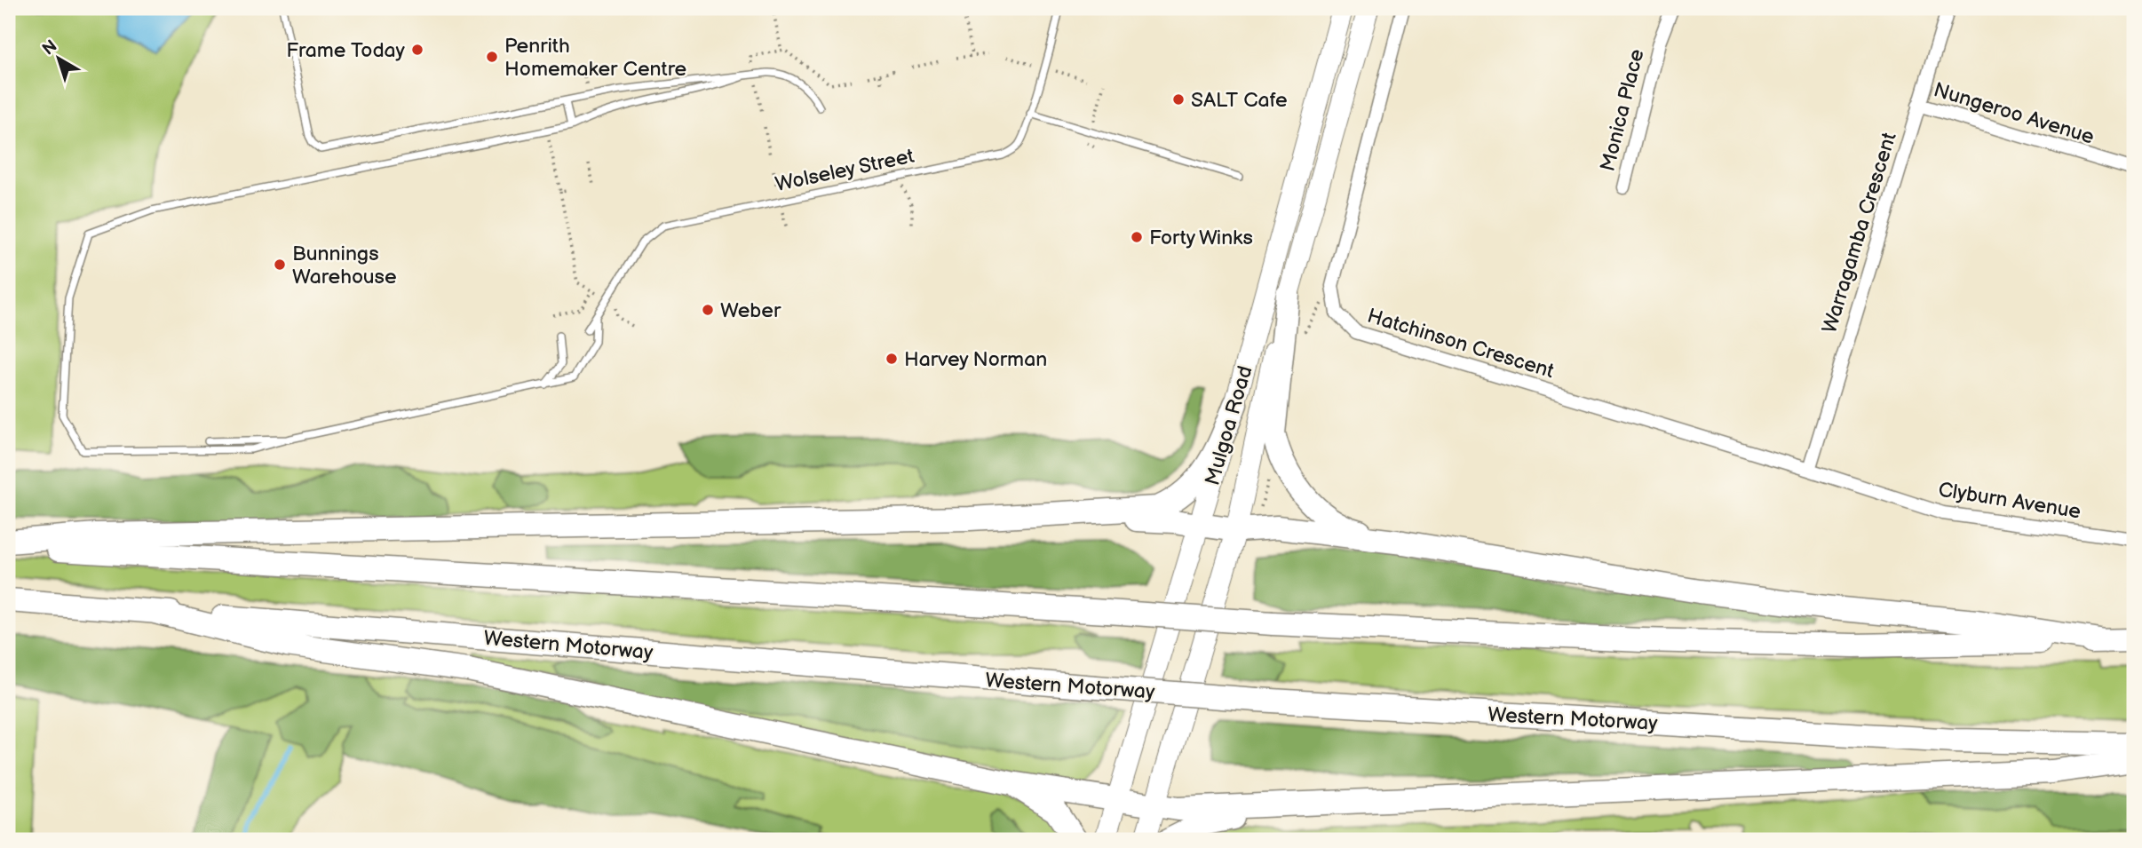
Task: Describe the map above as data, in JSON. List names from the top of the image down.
{
  "streets": {
    "highway": ["Western Motorway"],
    "main road": ["Mulgoa Road"],
    "street": [
      "Monica Place",
      "Nungeroo Avenue",
      "Warragamba Crescent",
      "Hatchinson Crescent",
      "Clyburn Avenue"
    ],
    "lane": ["Wolseley Street"]
  },
  "crossings": [
    ["Nungeroo Avenue", "Warragamba Crescent"],
    ["Warragamba Crescent", "Hatchinson Crescent"],
    ["Warragamba Crescent", "Clyburn Avenue"],
    ["Hatchinson Crescent", "Clyburn Avenue"]
  ],
  "places": [
    "Frame Today",
    "Penrith Homemaker Centre",
    "SALT Cafe",
    "Forty Winks",
    "Bunnings Warehouse",
    "Weber",
    "Harvey Norman"
  ],
  "north": "top left"
}
